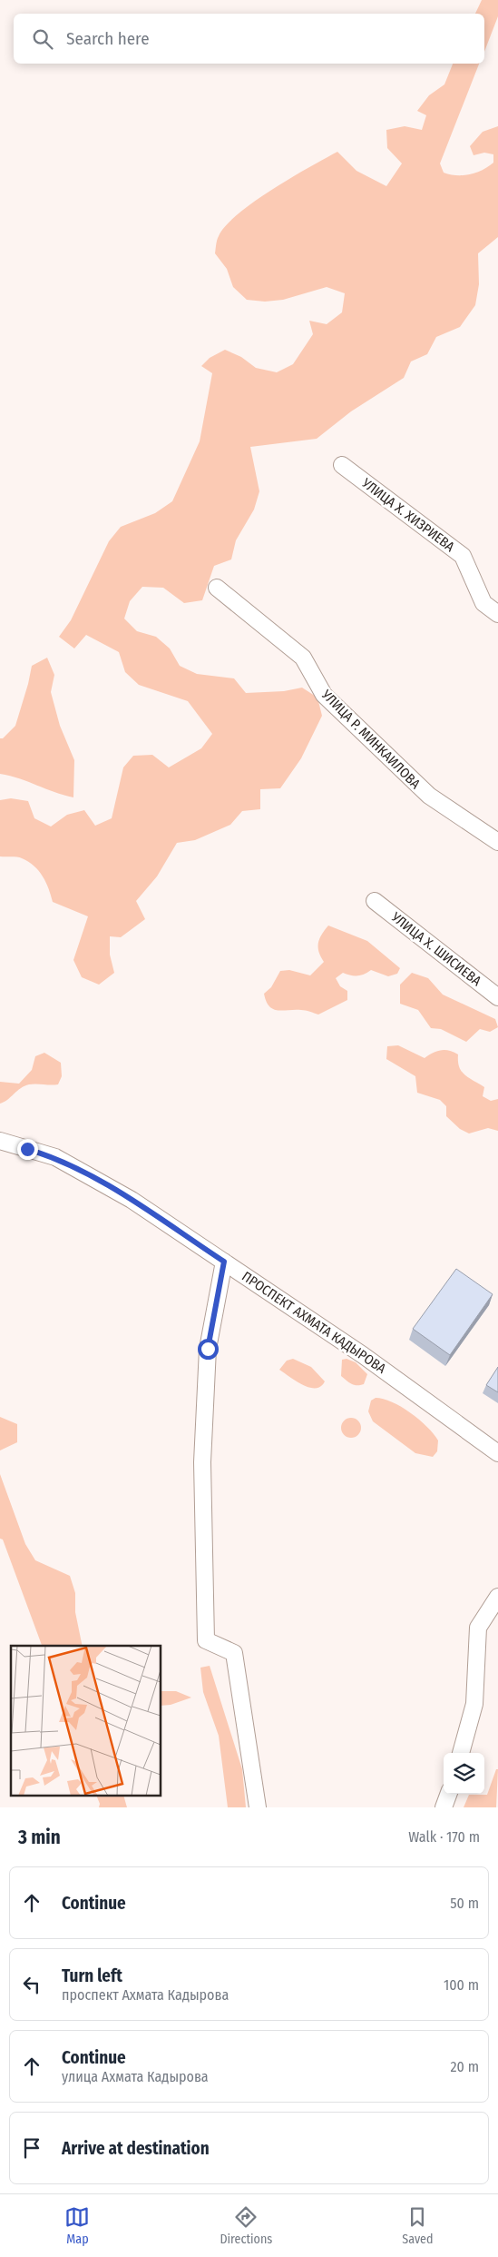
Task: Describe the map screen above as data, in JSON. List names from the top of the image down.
{
  "streets": {
    "street": [
      "УЛИЦА Х. ХИЗРИЕВА",
      "УЛИЦА Р. МИНКАИЛОВА",
      "УЛИЦА Х. ШИСИЕВА",
      "ПРОСПЕКТ АХМАТА КАДЫРОВА"
    ]
  },
  "page": {
    "search": "Search here",
    "heading": ["3 min", "Walk · 170 m"],
    "list": [
      ["Continue", "50 m"],
      ["Turn left", "проспект Ахмата Кадырова", "100 m"],
      ["Continue", "улица Ахмата Кадырова", "20 m"],
      "Arrive at destination"
    ],
    "nav": ["Map", "Directions", "Saved"]
  }
}
